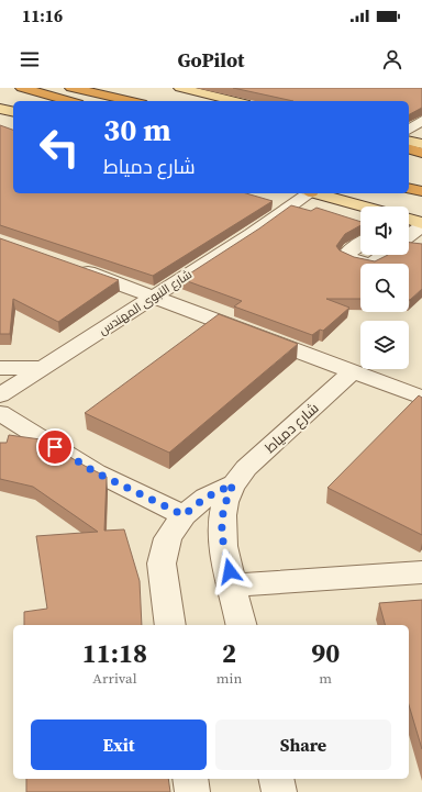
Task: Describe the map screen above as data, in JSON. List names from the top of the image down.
{
  "streets": {
    "street": ["شارع النبوى المهندس", "شارع دمياط"]
  },
  "page": {
    "status": "11:16",
    "header": "GoPilot",
    "turn": ["30 m", "شارع دمياط"],
    "eta": [
      "11:18",
      "Arrival",
      "2",
      "min",
      "90",
      "m"
    ],
    "buttons": ["Exit", "Share"]
  }
}
